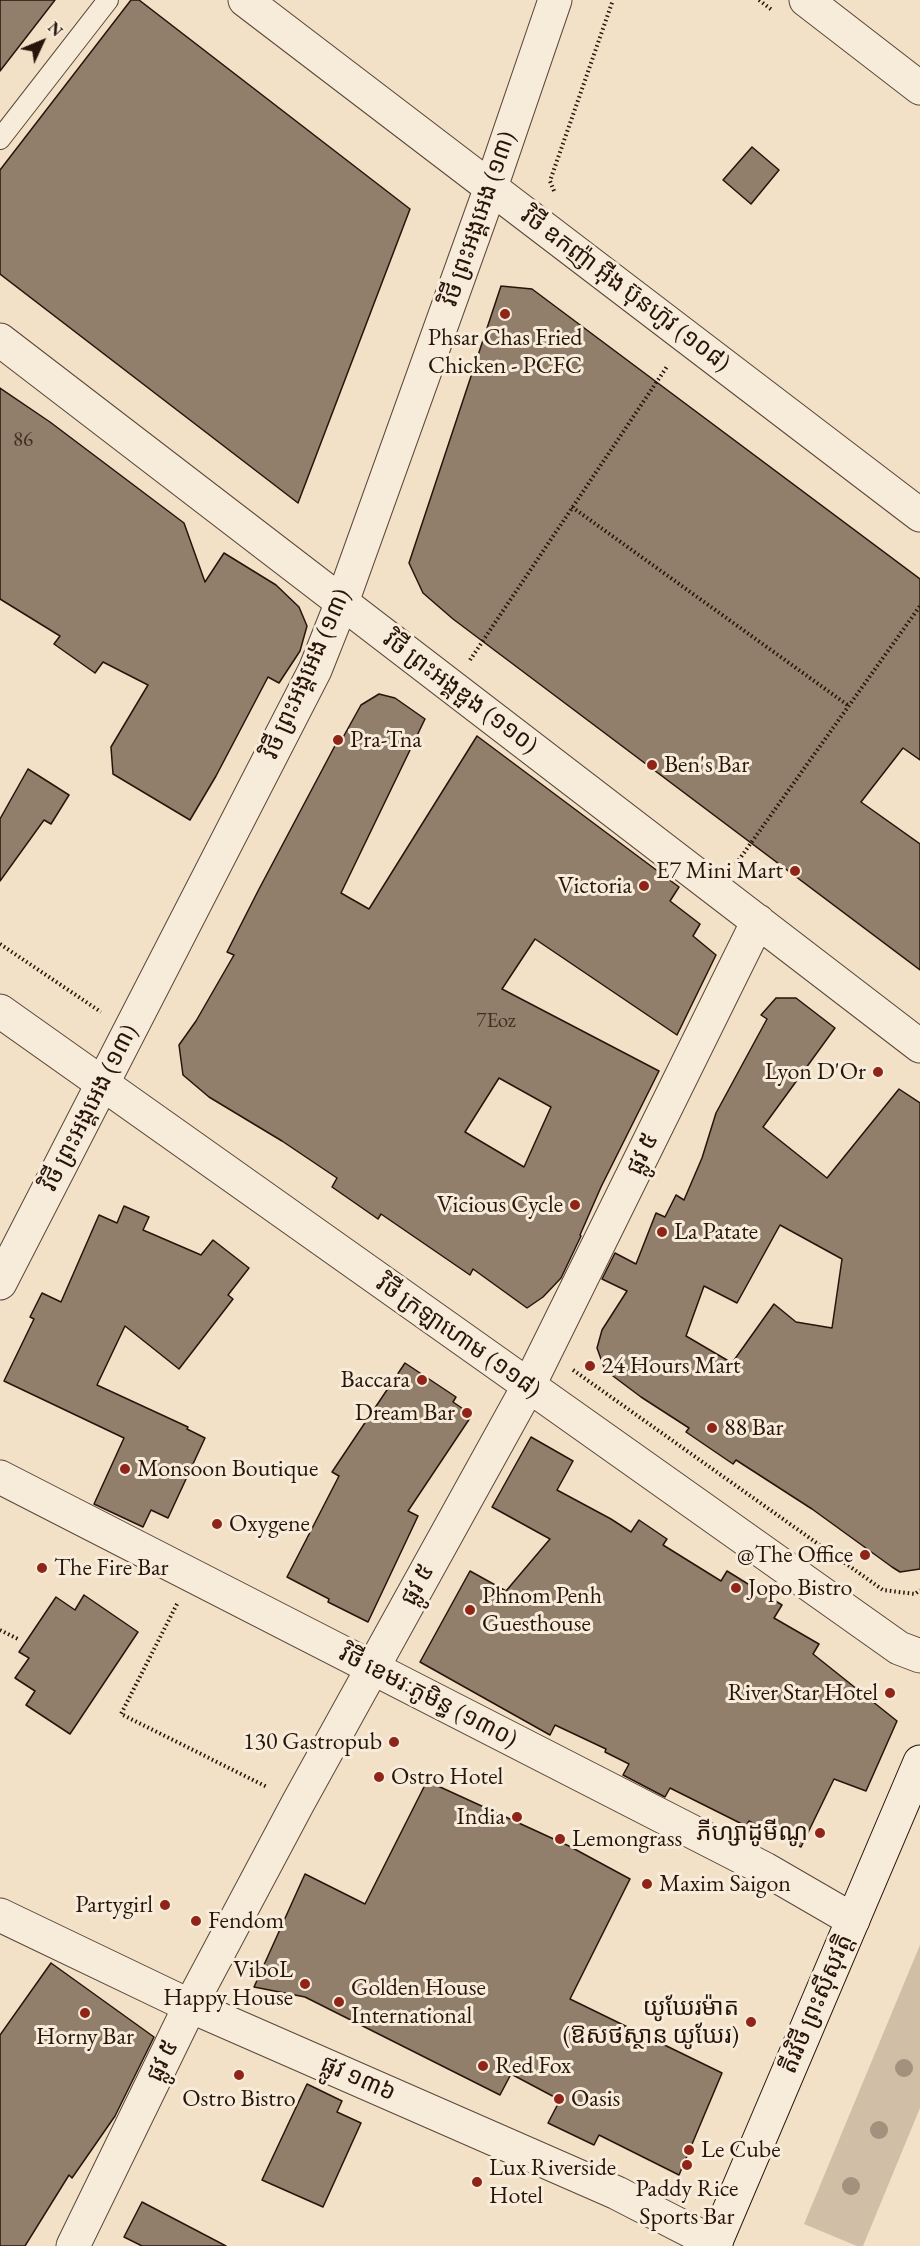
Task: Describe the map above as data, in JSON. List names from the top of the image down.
{
  "streets": {
    "street": [
      "វិថី ព្រះអង្គអេង (១៣)",
      "វិថី ឧកញ៉ា អ៊ីង ប៊ុនហ៊ូវ (១០៨)",
      "វិថី ព្រះអង្គឌួង (១១០)",
      "ផ្លូវ ៥",
      "វិថី ក្រឡាហោម (១១៨)",
      "វិថី ខេមរៈភូមិន្ធ (១៣០)",
      "តីរវិថី ព្រះស៊ីសុវត្តិ",
      "ផ្លូវ ១៣៦"
    ]
  },
  "crossings": [
    ["វិថី ព្រះអង្គអេង (១៣)", "វិថី ឧកញ៉ា អ៊ីង ប៊ុនហ៊ូវ (១០៨)"],
    ["វិថី ព្រះអង្គអេង (១៣)", "វិថី ព្រះអង្គឌួង (១១០)"],
    ["វិថី ព្រះអង្គអេង (១៣)", "វិថី ក្រឡាហោម (១១៨)"],
    ["វិថី ព្រះអង្គឌួង (១១០)", "ផ្លូវ ៥"],
    ["ផ្លូវ ៥", "វិថី ក្រឡាហោម (១១៨)"],
    ["ផ្លូវ ៥", "វិថី ខេមរៈភូមិន្ធ (១៣០)"],
    ["ផ្លូវ ៥", "ផ្លូវ ១៣៦"],
    ["វិថី ខេមរៈភូមិន្ធ (១៣០)", "តីរវិថី ព្រះស៊ីសុវត្តិ"],
    ["តីរវិថី ព្រះស៊ីសុវត្តិ", "ផ្លូវ ១៣៦"]
  ],
  "places": [
    "Phsar Chas Fried Chicken - PCFC",
    "Pra-Tna",
    "Ben's Bar",
    "E7 Mini Mart",
    "Victoria",
    "Lyon D'Or",
    "Vicious Cycle",
    "La Patate",
    "24 Hours Mart",
    "Baccara",
    "Dream Bar",
    "88 Bar",
    "Monsoon Boutique",
    "Oxygene",
    "@The Office",
    "The Fire Bar",
    "Jopo Bistro",
    "Phnom Penh Guesthouse",
    "River Star Hotel",
    "130 Gastropub",
    "Ostro Hotel",
    "India",
    "ភីហ្សាដូមីណូ",
    "Lemongrass",
    "Maxim Saigon",
    "Partygirl",
    "Fendom",
    "ViboL Happy House",
    "Golden House International",
    "Horny Bar",
    "យូឃែរម៉ាត (ឱសថស្ថាន យូឃែរ)",
    "Red Fox",
    "Ostro Bistro",
    "Oasis",
    "Le Cube",
    "Paddy Rice Sports Bar",
    "Lux Riverside Hotel"
  ],
  "house_numbers": ["86", "7Eoz"],
  "north": "top right"
}
